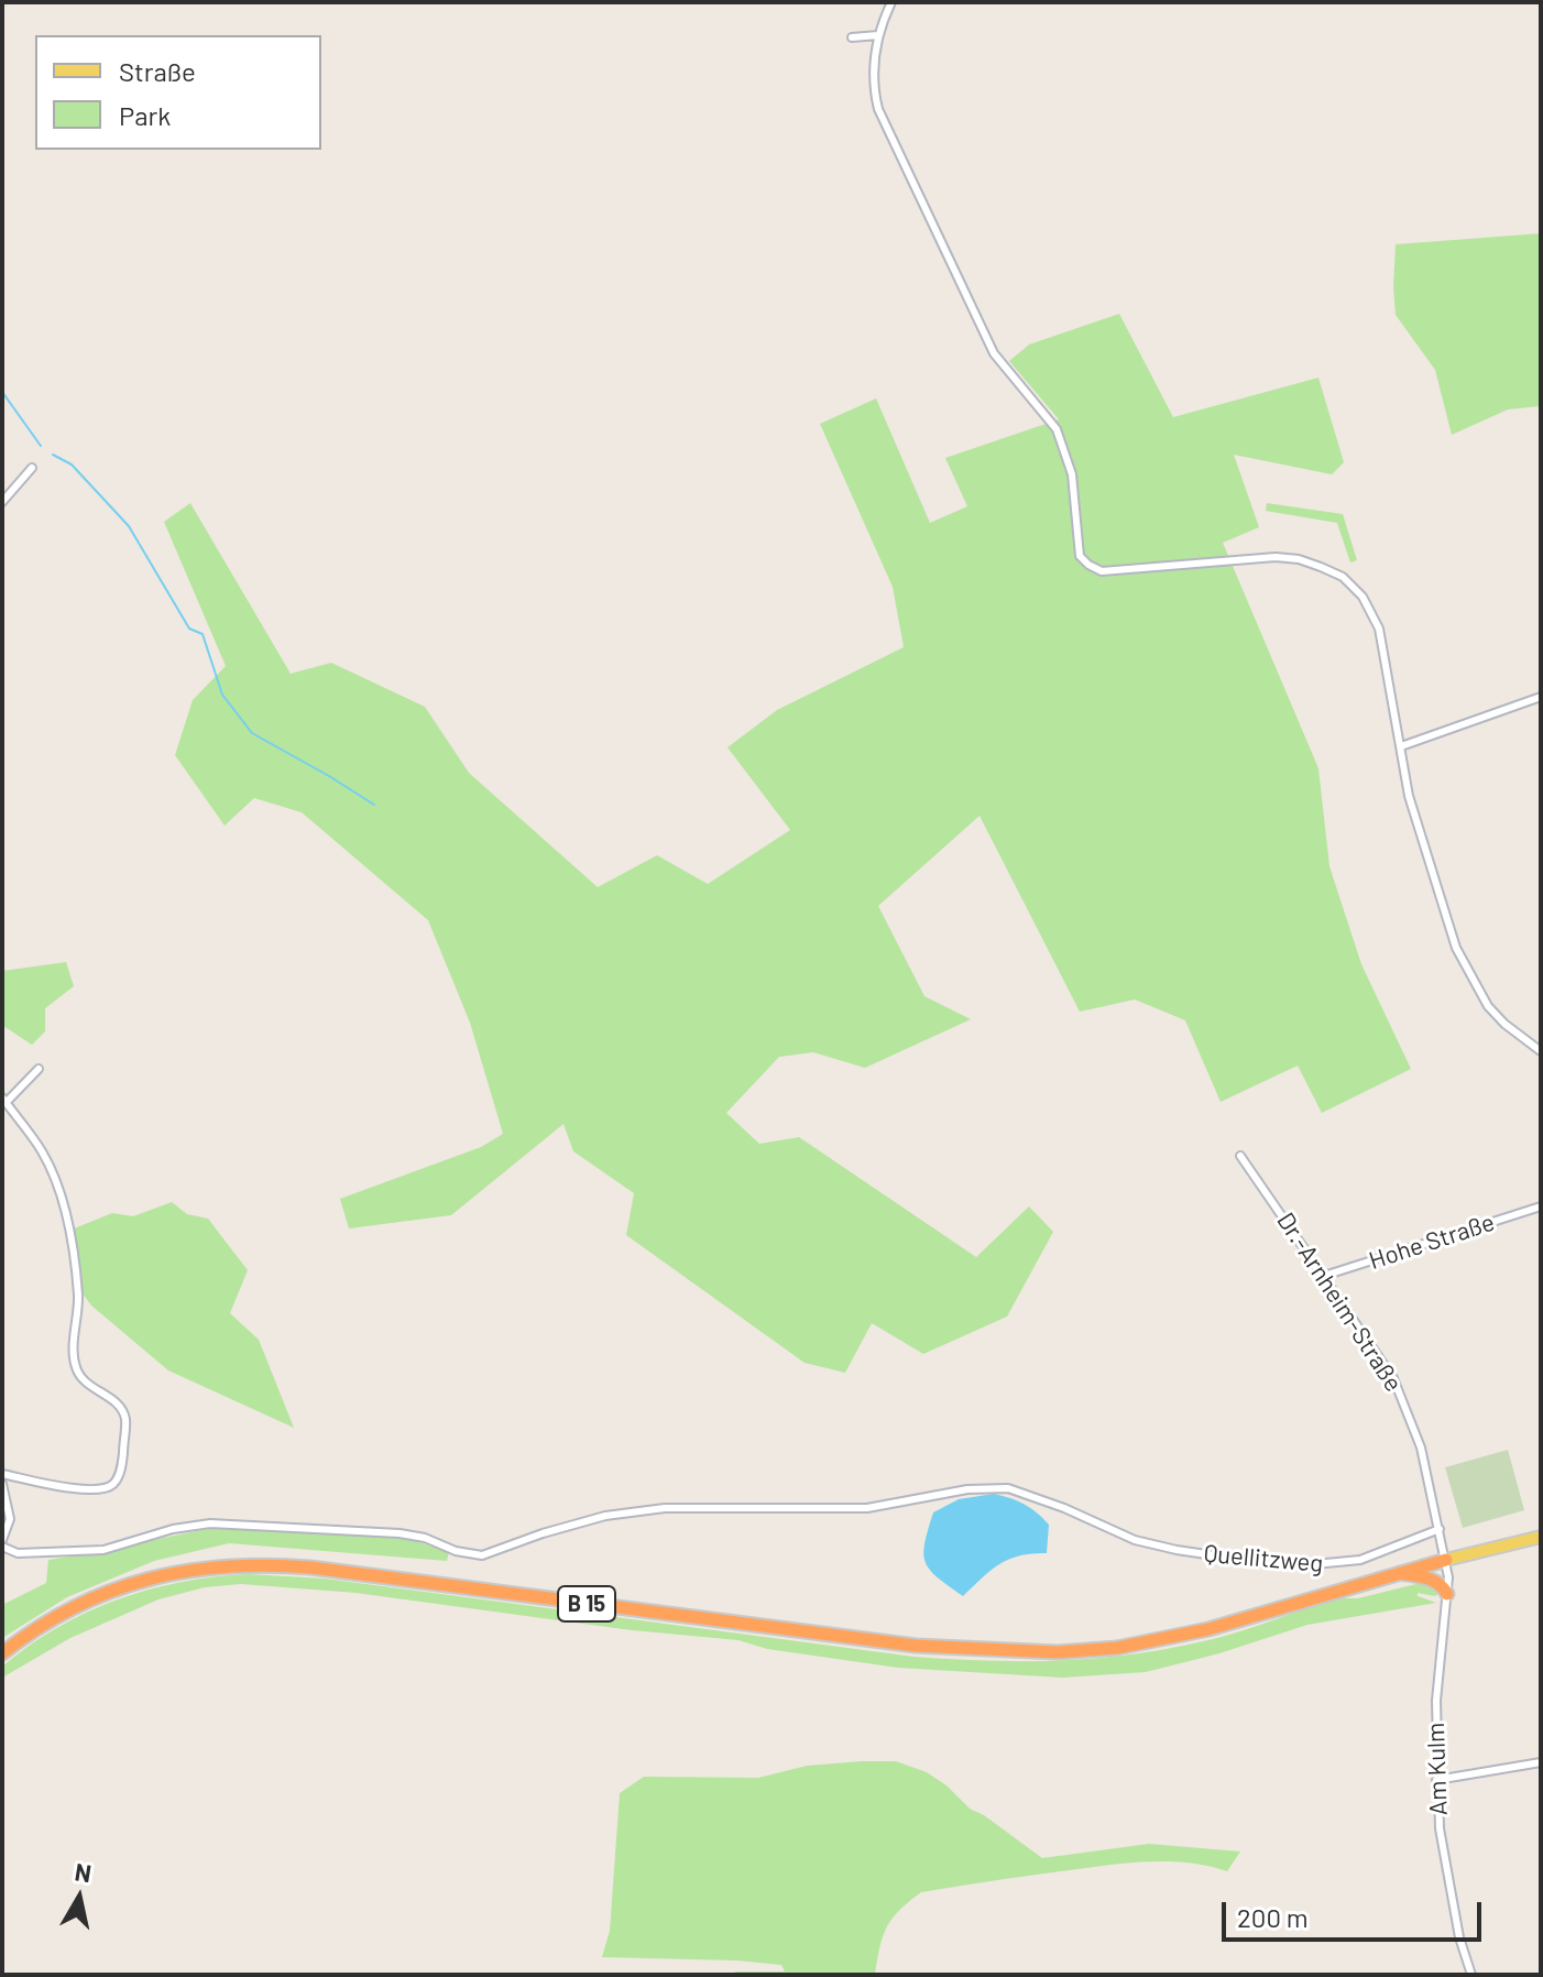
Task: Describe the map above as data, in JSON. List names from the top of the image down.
{
  "streets": {
    "highway": ["B 15"],
    "street": [
      "Hohe Straße",
      "Dr.-Arnheim-Straße",
      "Quellitzweg",
      "Am Kulm"
    ]
  },
  "crossings": [
    ["Hohe Straße", "Dr.-Arnheim-Straße"],
    ["Dr.-Arnheim-Straße", "Quellitzweg"],
    ["Dr.-Arnheim-Straße", "B 15"],
    ["Dr.-Arnheim-Straße", "Am Kulm"],
    ["B 15", "Am Kulm"]
  ],
  "legend": ["Straße", "Park"],
  "scale_bar": "200 m",
  "north": "top"
}
